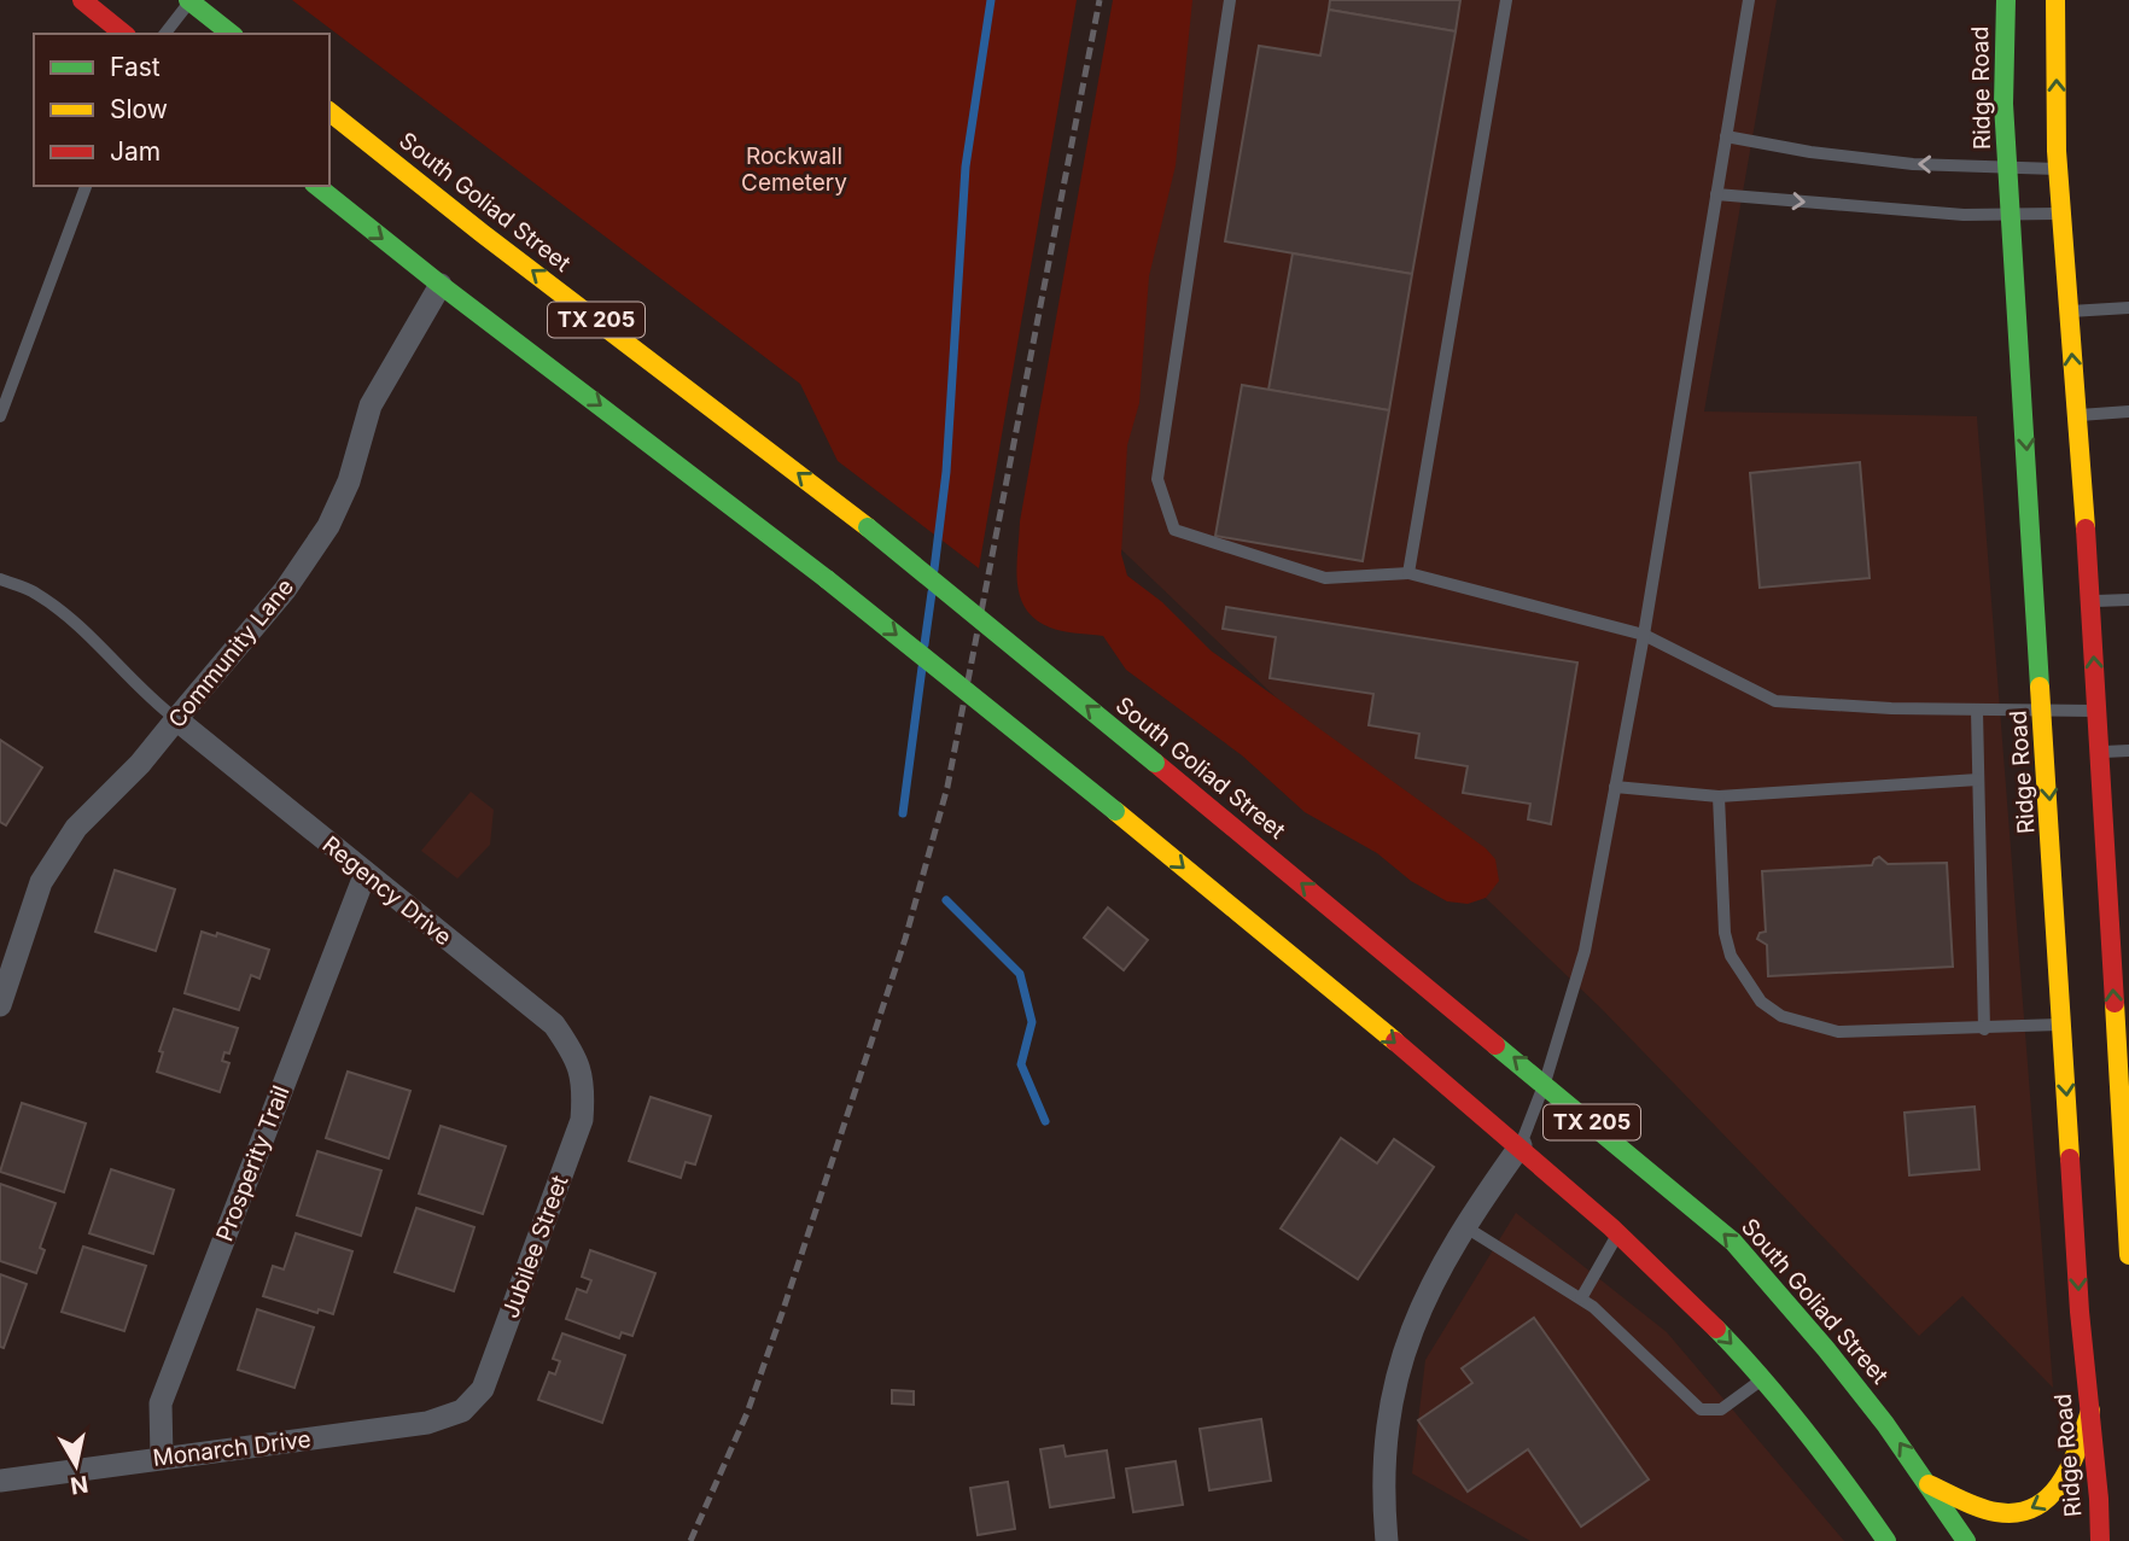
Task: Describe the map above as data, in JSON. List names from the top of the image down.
{
  "streets": {
    "main road": ["Ridge Road", "South Goliad Street", "TX 205"],
    "street": [
      "Community Lane",
      "Regency Drive",
      "Prosperity Trail",
      "Jubilee Street",
      "Monarch Drive"
    ]
  },
  "crossings": [
    ["TX 205", "Community Lane"],
    ["Community Lane", "Regency Drive"],
    ["Regency Drive", "Prosperity Trail"],
    ["Regency Drive", "Jubilee Street"],
    ["Prosperity Trail", "Monarch Drive"],
    ["Jubilee Street", "Monarch Drive"]
  ],
  "parks": ["Rockwall Cemetery"],
  "legend": ["Fast", "Slow", "Jam"],
  "north": "bottom"
}
